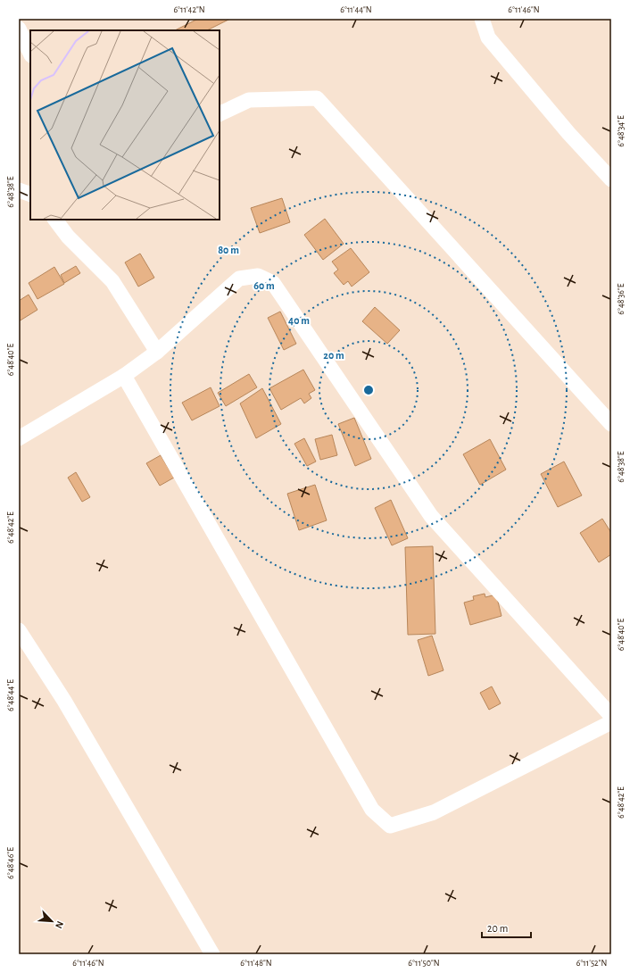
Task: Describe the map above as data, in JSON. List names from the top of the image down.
{
  "scale_bar": "20 m",
  "north": "bottom right",
  "coordinates": [
    "6°11'42\"N",
    "6°11'44\"N",
    "6°11'46\"N",
    "6°48'34\"E",
    "6°48'38\"E",
    "6°48'36\"E",
    "6°48'40\"E",
    "6°48'42\"E",
    "6°48'44\"E",
    "6°48'46\"E",
    "6°11'48\"N",
    "6°11'50\"N",
    "6°11'52\"N"
  ],
  "rings": [
    "80 m",
    "60 m",
    "40 m",
    "20 m"
  ]
}
